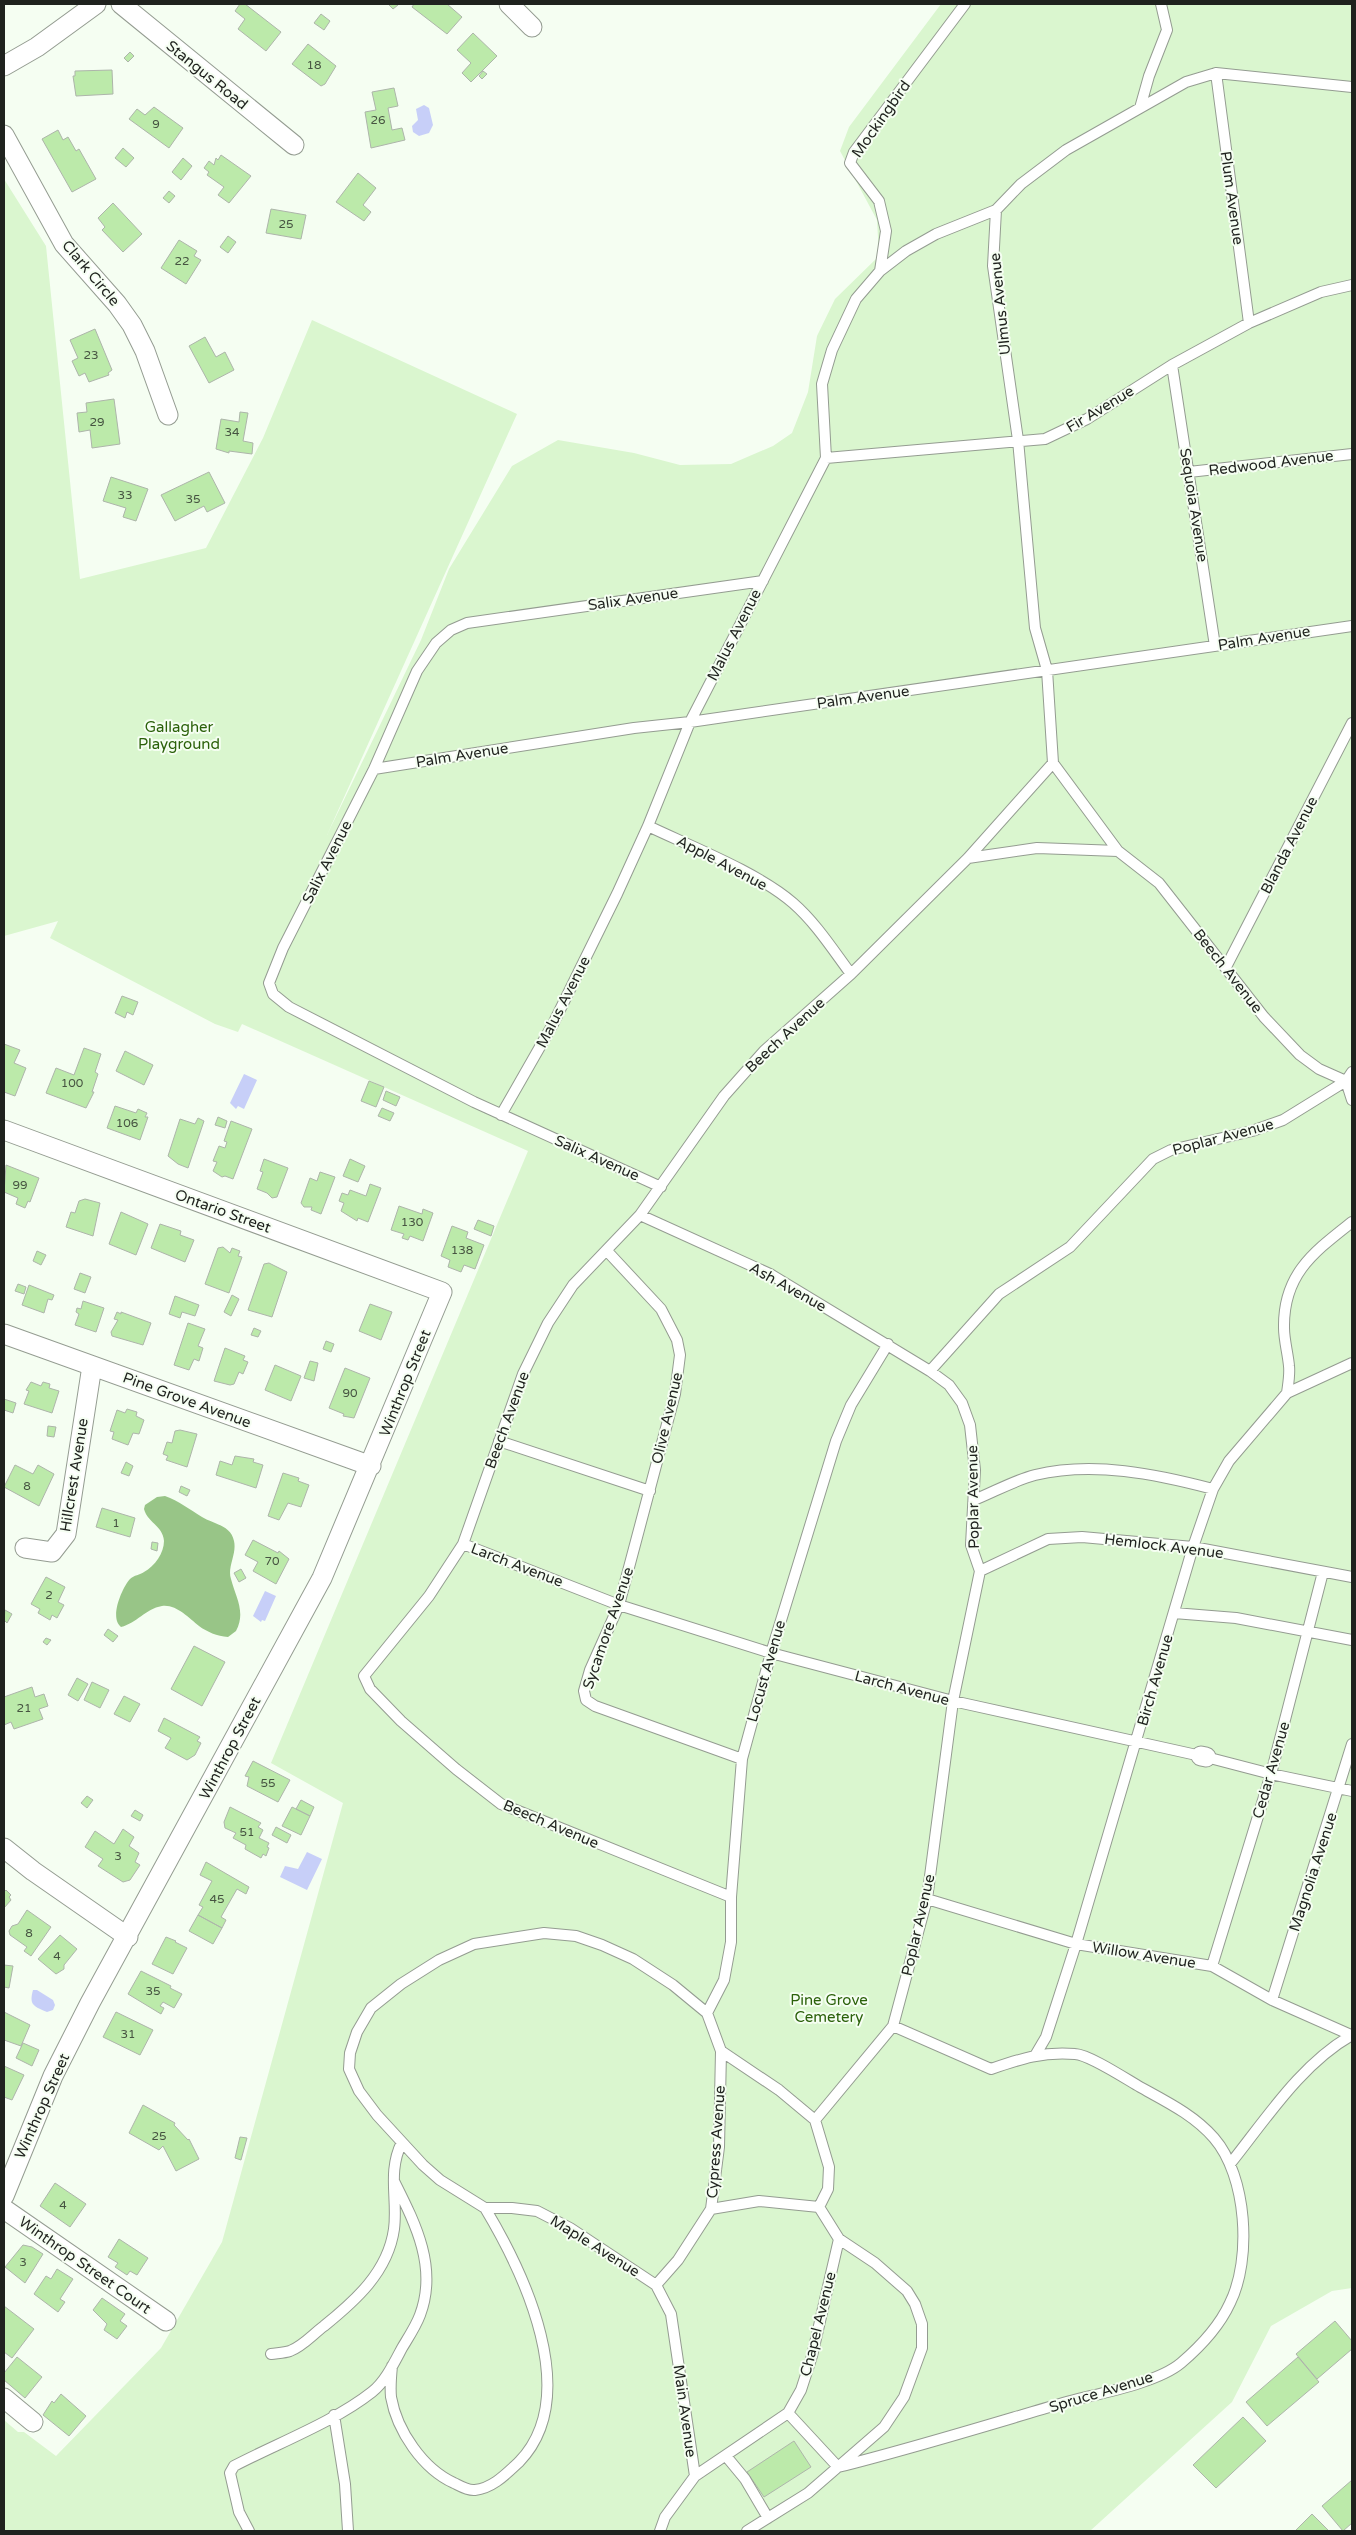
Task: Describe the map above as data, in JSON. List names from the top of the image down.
{
  "streets": {
    "street": [
      "Stangus Road",
      "Clark Circle",
      "Ontario Street",
      "Winthrop Street",
      "Pine Grove Avenue",
      "Hillcrest Avenue",
      "Winthrop Street Court"
    ],
    "lane": [
      "Mockingbird",
      "Plum Avenue",
      "Ulmus Avenue",
      "Fir Avenue",
      "Redwood Avenue",
      "Sequoia Avenue",
      "Salix Avenue",
      "Malus Avenue",
      "Palm Avenue",
      "Blanda Avenue",
      "Apple Avenue",
      "Beech Avenue",
      "Poplar Avenue",
      "Ash Avenue",
      "Olive Avenue",
      "Hemlock Avenue",
      "Larch Avenue",
      "Sycamore Avenue",
      "Locust Avenue",
      "Birch Avenue",
      "Cedar Avenue",
      "Magnolia Avenue",
      "Willow Avenue",
      "Cypress Avenue",
      "Maple Avenue",
      "Chapel Avenue",
      "Spruce Avenue",
      "Main Avenue"
    ]
  },
  "crossings": [
    ["Plum Avenue", "Fir Avenue"],
    ["Ulmus Avenue", "Fir Avenue"],
    ["Ulmus Avenue", "Palm Avenue"],
    ["Ulmus Avenue", "Beech Avenue"],
    ["Fir Avenue", "Sequoia Avenue"],
    ["Fir Avenue", "Malus Avenue"],
    ["Redwood Avenue", "Sequoia Avenue"],
    ["Sequoia Avenue", "Palm Avenue"],
    ["Salix Avenue", "Malus Avenue"],
    ["Salix Avenue", "Palm Avenue"],
    ["Salix Avenue", "Beech Avenue"],
    ["Malus Avenue", "Palm Avenue"],
    ["Malus Avenue", "Apple Avenue"],
    ["Blanda Avenue", "Beech Avenue"],
    ["Apple Avenue", "Beech Avenue"],
    ["Beech Avenue", "Poplar Avenue"],
    ["Beech Avenue", "Ash Avenue"],
    ["Beech Avenue", "Olive Avenue"],
    ["Beech Avenue", "Larch Avenue"],
    ["Beech Avenue", "Locust Avenue"],
    ["Poplar Avenue", "Ash Avenue"],
    ["Poplar Avenue", "Hemlock Avenue"],
    ["Poplar Avenue", "Larch Avenue"],
    ["Poplar Avenue", "Willow Avenue"],
    ["Poplar Avenue", "Spruce Avenue"],
    ["Ontario Street", "Winthrop Street"],
    ["Ash Avenue", "Locust Avenue"],
    ["Winthrop Street", "Pine Grove Avenue"],
    ["Pine Grove Avenue", "Hillcrest Avenue"],
    ["Olive Avenue", "Sycamore Avenue"],
    ["Hemlock Avenue", "Birch Avenue"],
    ["Hemlock Avenue", "Cedar Avenue"],
    ["Larch Avenue", "Sycamore Avenue"],
    ["Larch Avenue", "Locust Avenue"],
    ["Larch Avenue", "Birch Avenue"],
    ["Larch Avenue", "Cedar Avenue"],
    ["Larch Avenue", "Magnolia Avenue"],
    ["Sycamore Avenue", "Locust Avenue"],
    ["Locust Avenue", "Cypress Avenue"],
    ["Birch Avenue", "Willow Avenue"],
    ["Birch Avenue", "Spruce Avenue"],
    ["Cedar Avenue", "Willow Avenue"],
    ["Magnolia Avenue", "Willow Avenue"],
    ["Willow Avenue", "Spruce Avenue"],
    ["Cypress Avenue", "Maple Avenue"],
    ["Cypress Avenue", "Main Avenue"],
    ["Maple Avenue", "Main Avenue"],
    ["Chapel Avenue", "Main Avenue"]
  ],
  "parks": ["Gallagher Playground", "Pine Grove Cemetery"],
  "house_numbers": [
    "18",
    "26",
    "9",
    "25",
    "22",
    "23",
    "29",
    "34",
    "33",
    "35",
    "100",
    "106",
    "99",
    "130",
    "138",
    "90",
    "8",
    "1",
    "70",
    "2",
    "21",
    "55",
    "51",
    "3",
    "45",
    "8",
    "4",
    "35",
    "31",
    "25",
    "4",
    "3"
  ]
}
